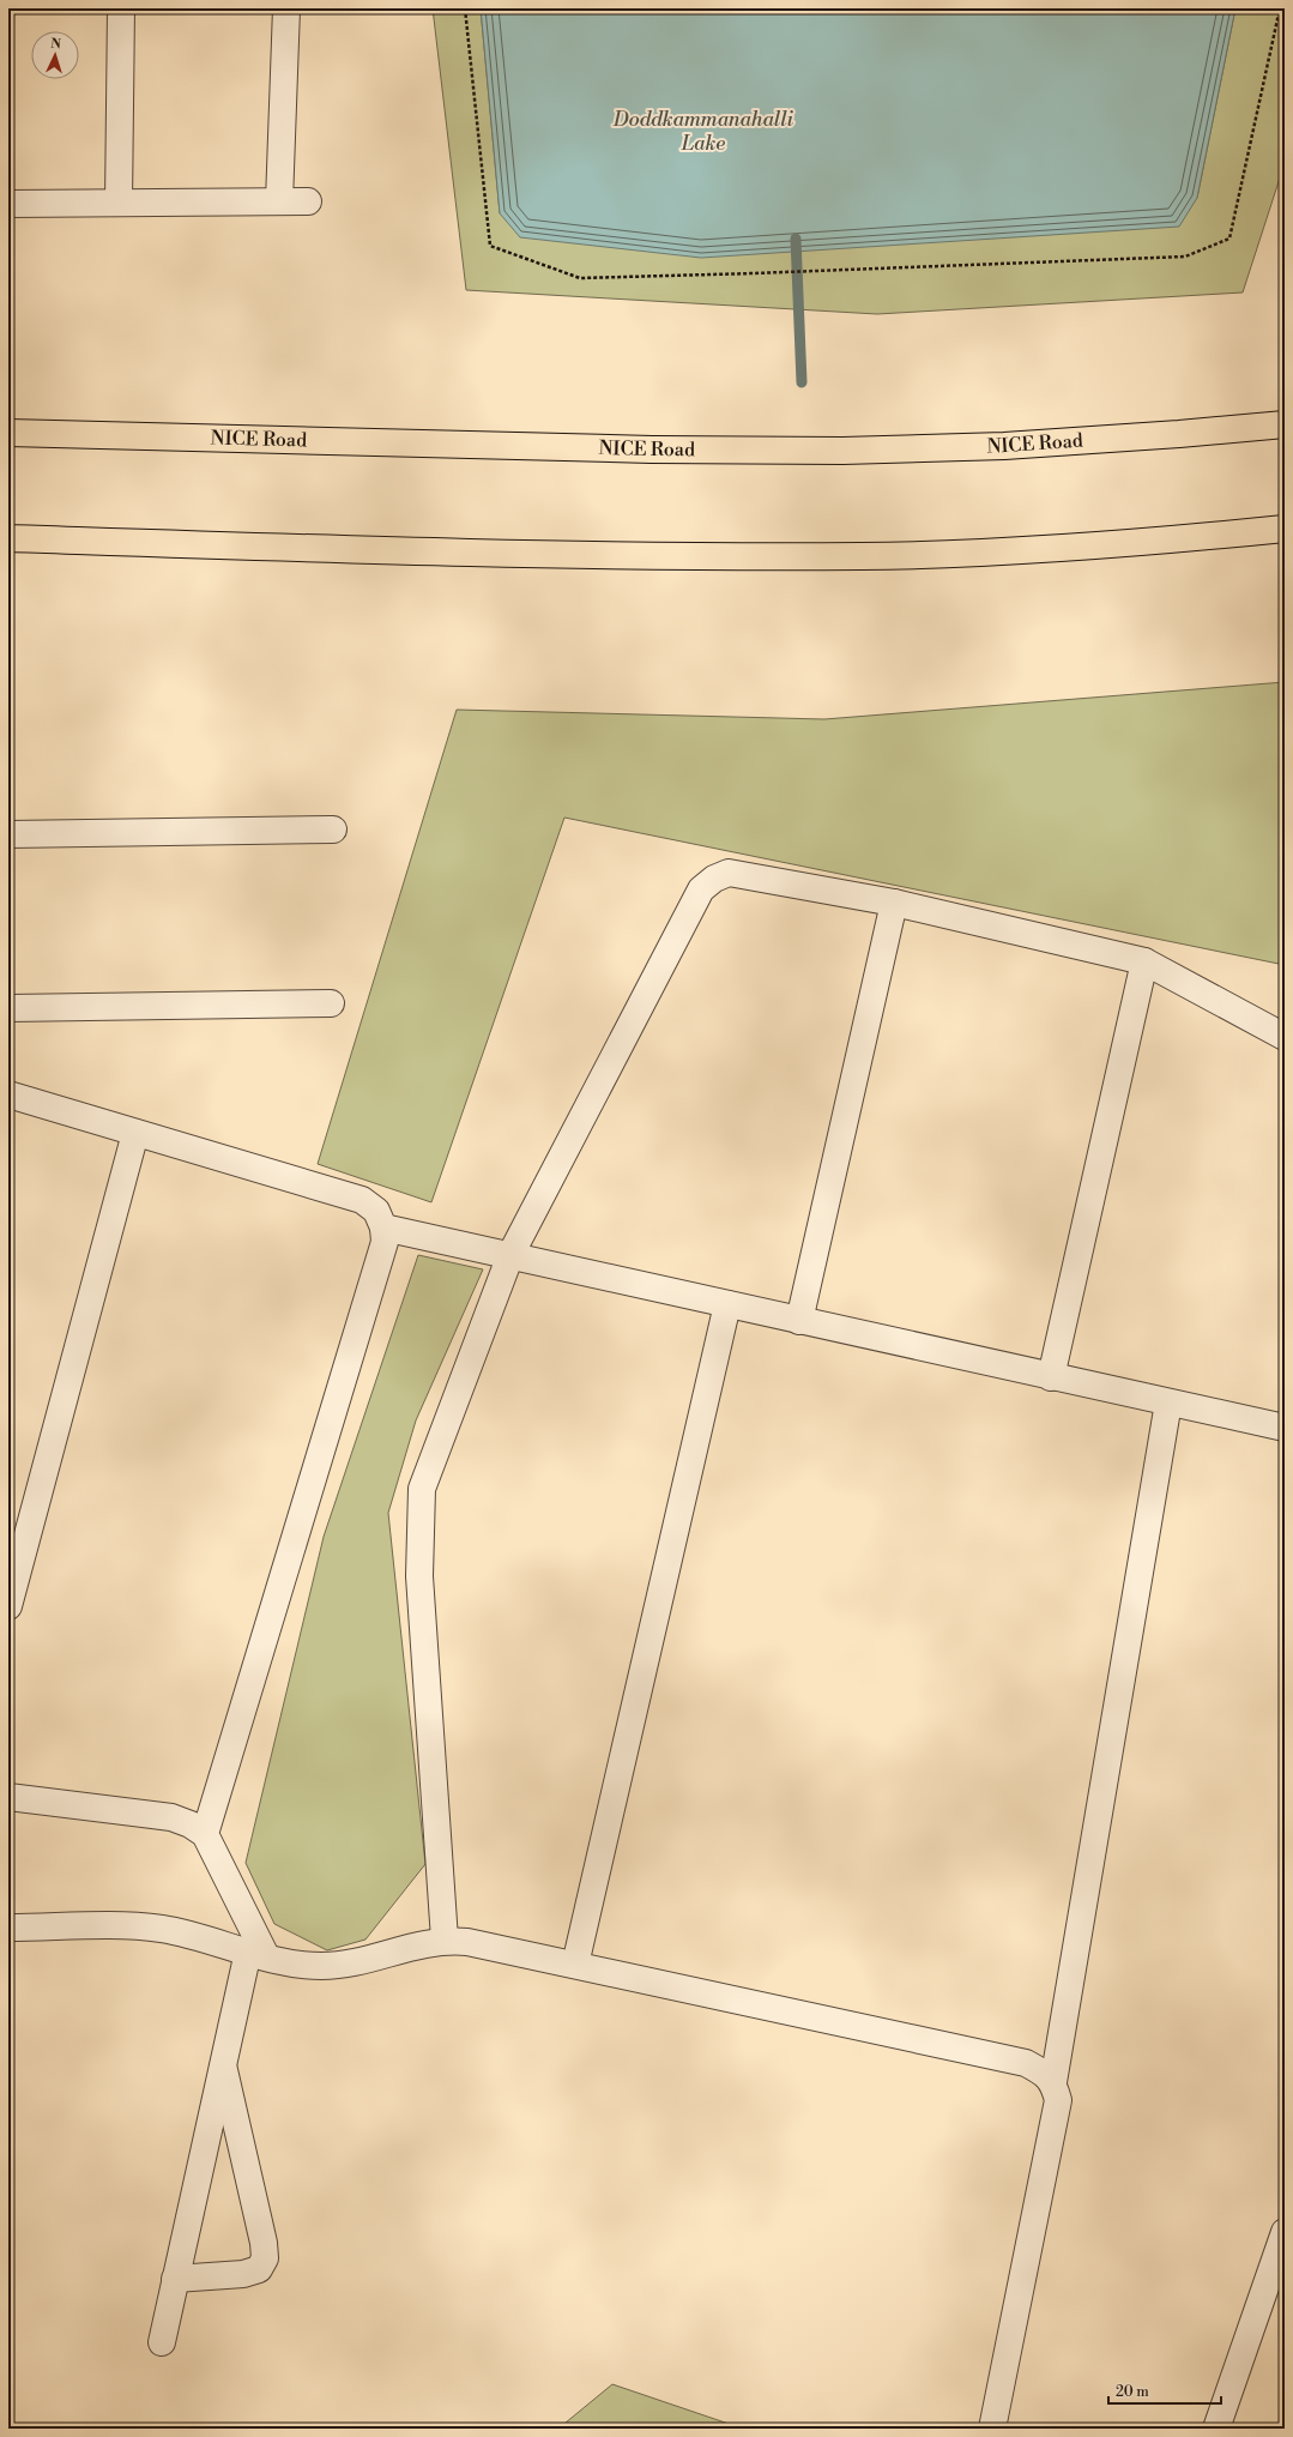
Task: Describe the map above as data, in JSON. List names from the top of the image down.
{
  "streets": {
    "highway": ["NICE Road"]
  },
  "water": ["Doddkammanahalli Lake"],
  "scale_bar": "20 m",
  "north": "top"
}
